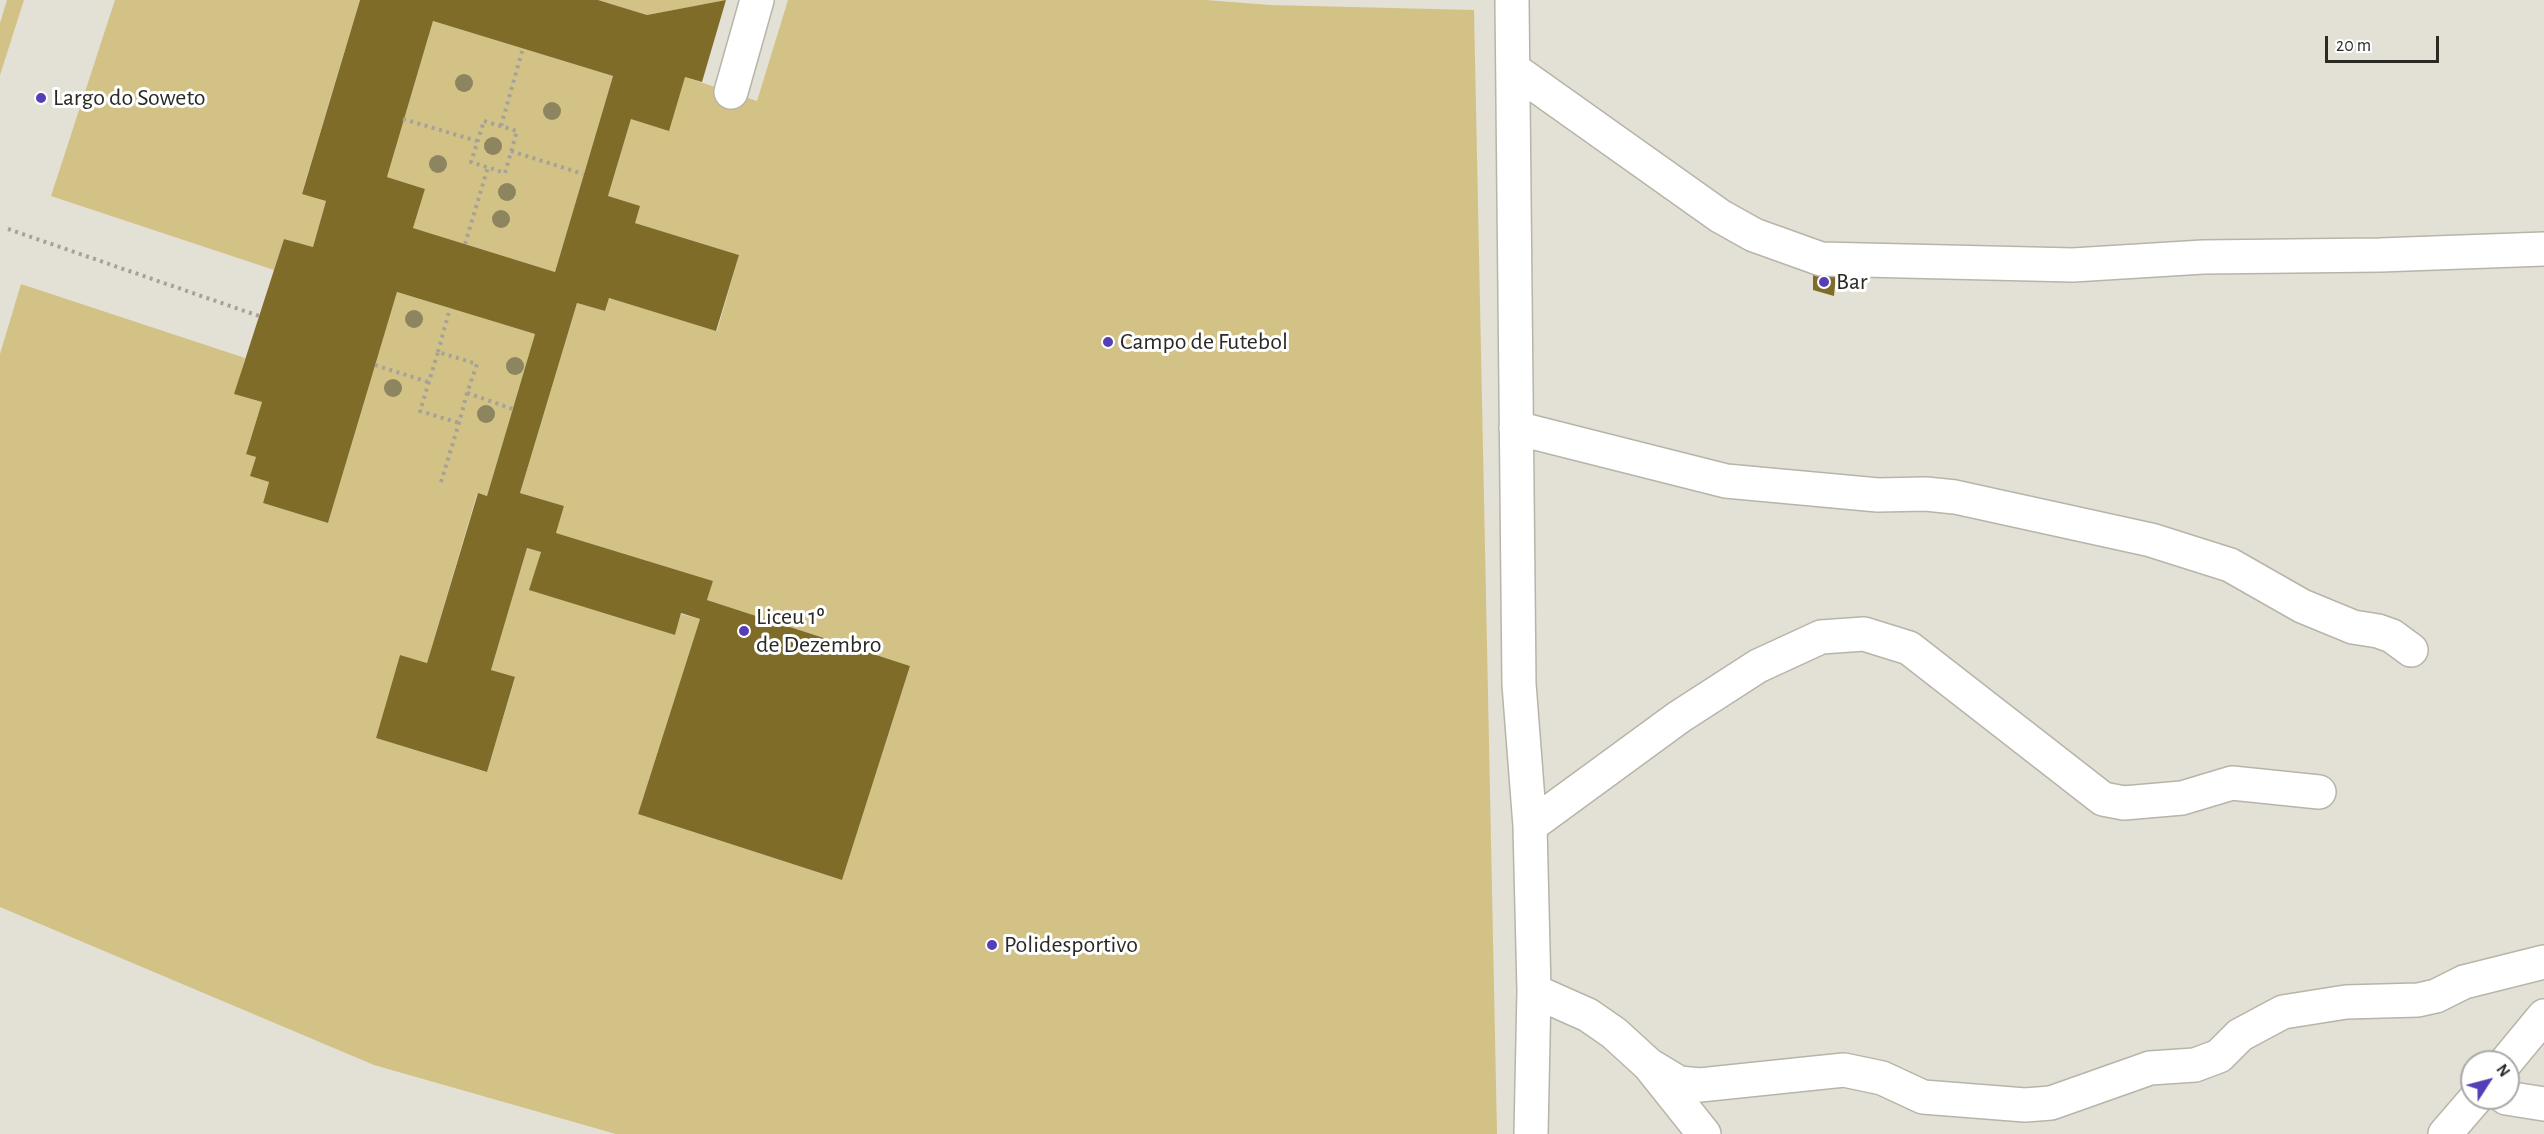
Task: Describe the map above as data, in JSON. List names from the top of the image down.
{
  "places": [
    "Largo do Soweto",
    "Bar",
    "Campo de Futebol",
    "Liceu 1º de Dezembro",
    "Polidesportivo"
  ],
  "scale_bar": "20 m",
  "north": "top right"
}
